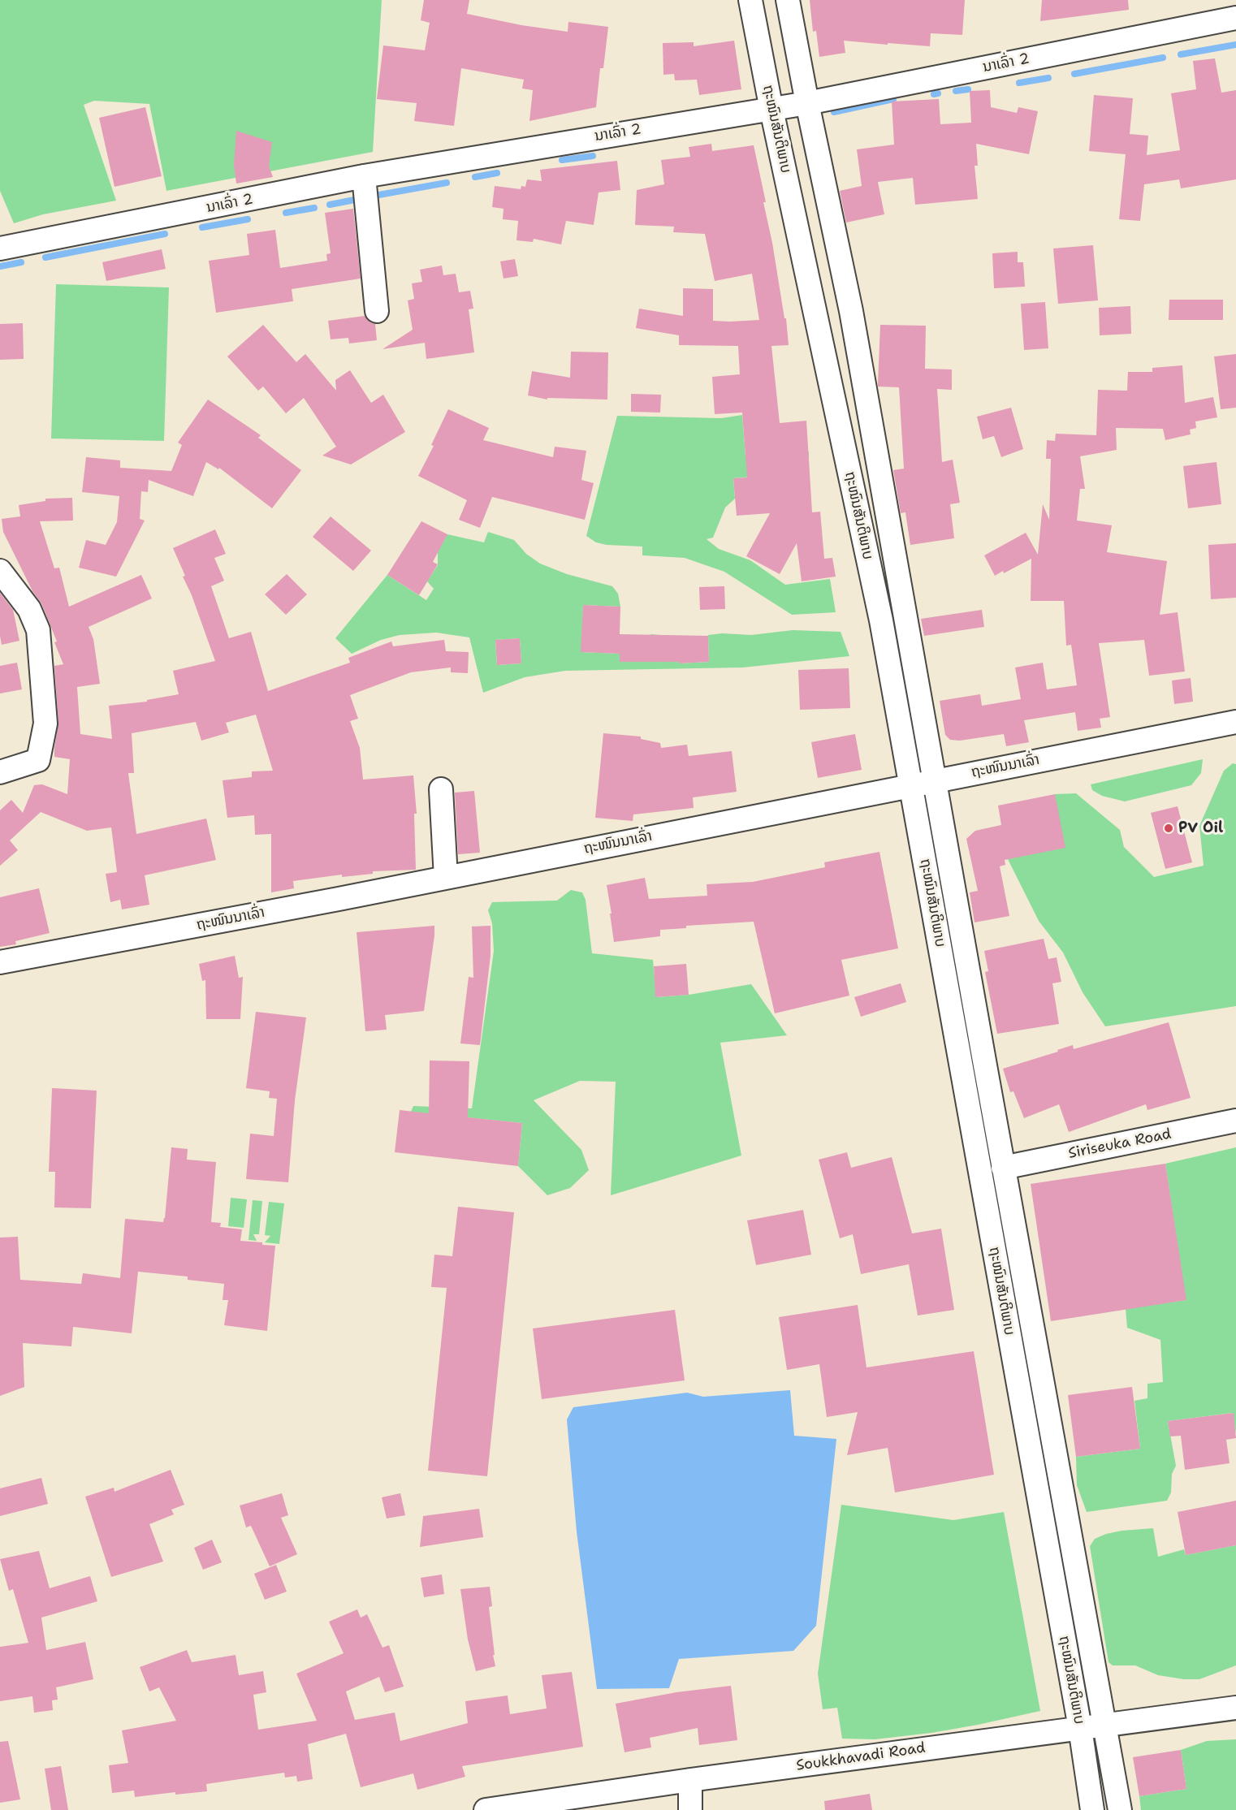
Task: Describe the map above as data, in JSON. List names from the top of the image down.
{
  "streets": {
    "street": [
      "ນາເລົ່າ 2",
      "ຖະໜົນສັນຕິພາບ",
      "ຖະໜົນນາເລົ່າ",
      "Siriseuka Road",
      "Soukkhavadi Road"
    ]
  },
  "crossings": [
    ["ນາເລົ່າ 2", "ຖະໜົນສັນຕິພາບ"],
    ["ຖະໜົນສັນຕິພາບ", "ຖະໜົນນາເລົ່າ"],
    ["ຖະໜົນສັນຕິພາບ", "Siriseuka Road"],
    ["ຖະໜົນສັນຕິພາບ", "Soukkhavadi Road"]
  ],
  "places": ["PV Oil"]
}
